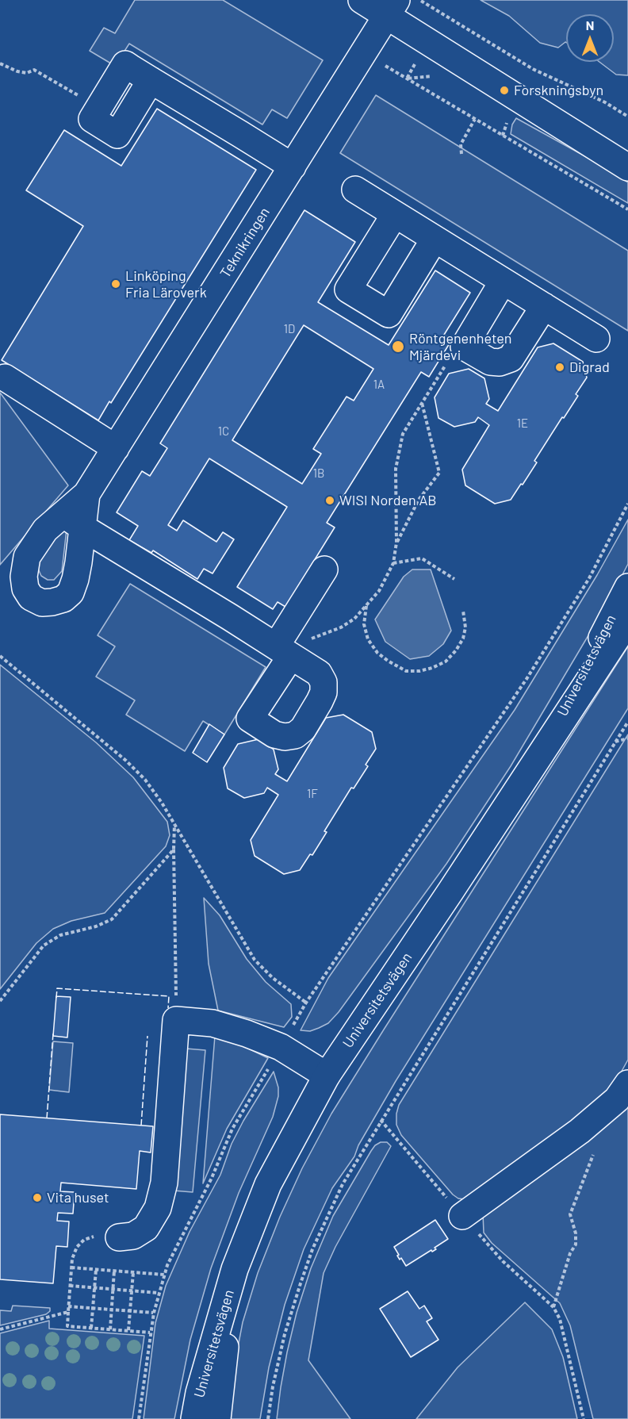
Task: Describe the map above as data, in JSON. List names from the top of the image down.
{
  "streets": {
    "main road": ["Teknikringen", "Universitetsvägen"]
  },
  "places": [
    "Forskningsbyn",
    "Linköping Fria Läroverk",
    "Röntgenenheten Mjärdevi",
    "Digrad",
    "WISI Norden AB",
    "Vita huset"
  ],
  "house_numbers": [
    "1D",
    "1A",
    "1E",
    "1C",
    "1B",
    "1F"
  ],
  "north": "top"
}
